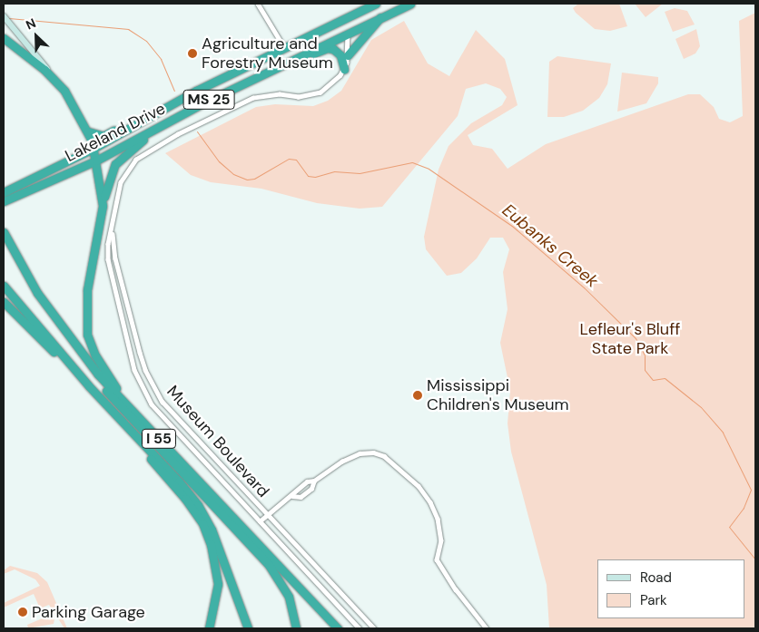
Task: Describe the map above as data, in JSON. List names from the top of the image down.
{
  "streets": {
    "highway": ["MS 25", "Lakeland Drive", "I 55"],
    "street": ["Museum Boulevard"]
  },
  "crossings": [
    ["Lakeland Drive", "Museum Boulevard"]
  ],
  "water": ["Eubanks Creek"],
  "parks": ["Lefleur's Bluff State Park"],
  "places": ["Agriculture and Forestry Museum", "Mississippi Children's Museum", "Parking Garage"],
  "legend": ["Road", "Park"],
  "north": "top left"
}
